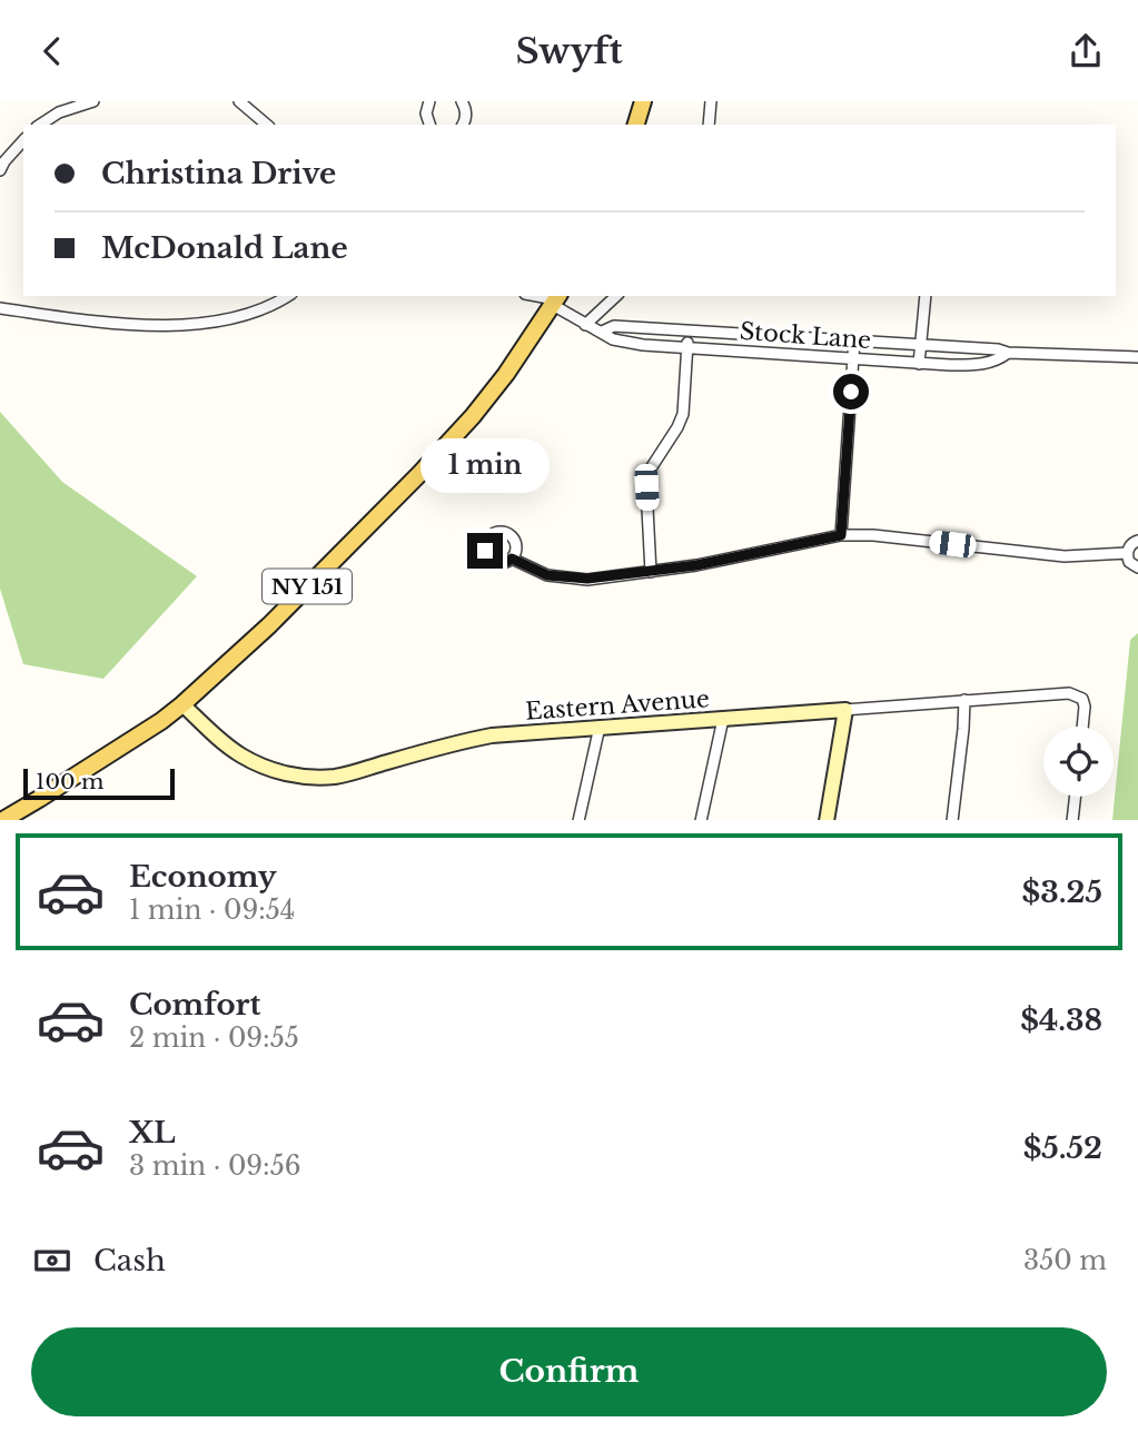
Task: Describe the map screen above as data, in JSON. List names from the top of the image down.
{
  "streets": {
    "main road": ["NY 151"],
    "street": ["Stock Lane", "Eastern Avenue"]
  },
  "crossings": [
    ["Stock Lane", "NY 151"],
    ["NY 151", "Eastern Avenue"]
  ],
  "scale_bar": "100 m",
  "page": {
    "header": "Swyft",
    "banner": ["Christina Drive", "McDonald Lane"],
    "bubble": "1 min",
    "scale": "100 m",
    "list": [
      {
        "name": "Economy",
        "note": "1 min · 09:54",
        "value": "$3.25"
      },
      {
        "name": "Comfort",
        "note": "2 min · 09:55",
        "value": "$4.38"
      },
      {
        "name": "XL",
        "note": "3 min · 09:56",
        "value": "$5.52"
      }
    ],
    "pay": ["Cash", "350 m"],
    "buttons": "Confirm"
  }
}
